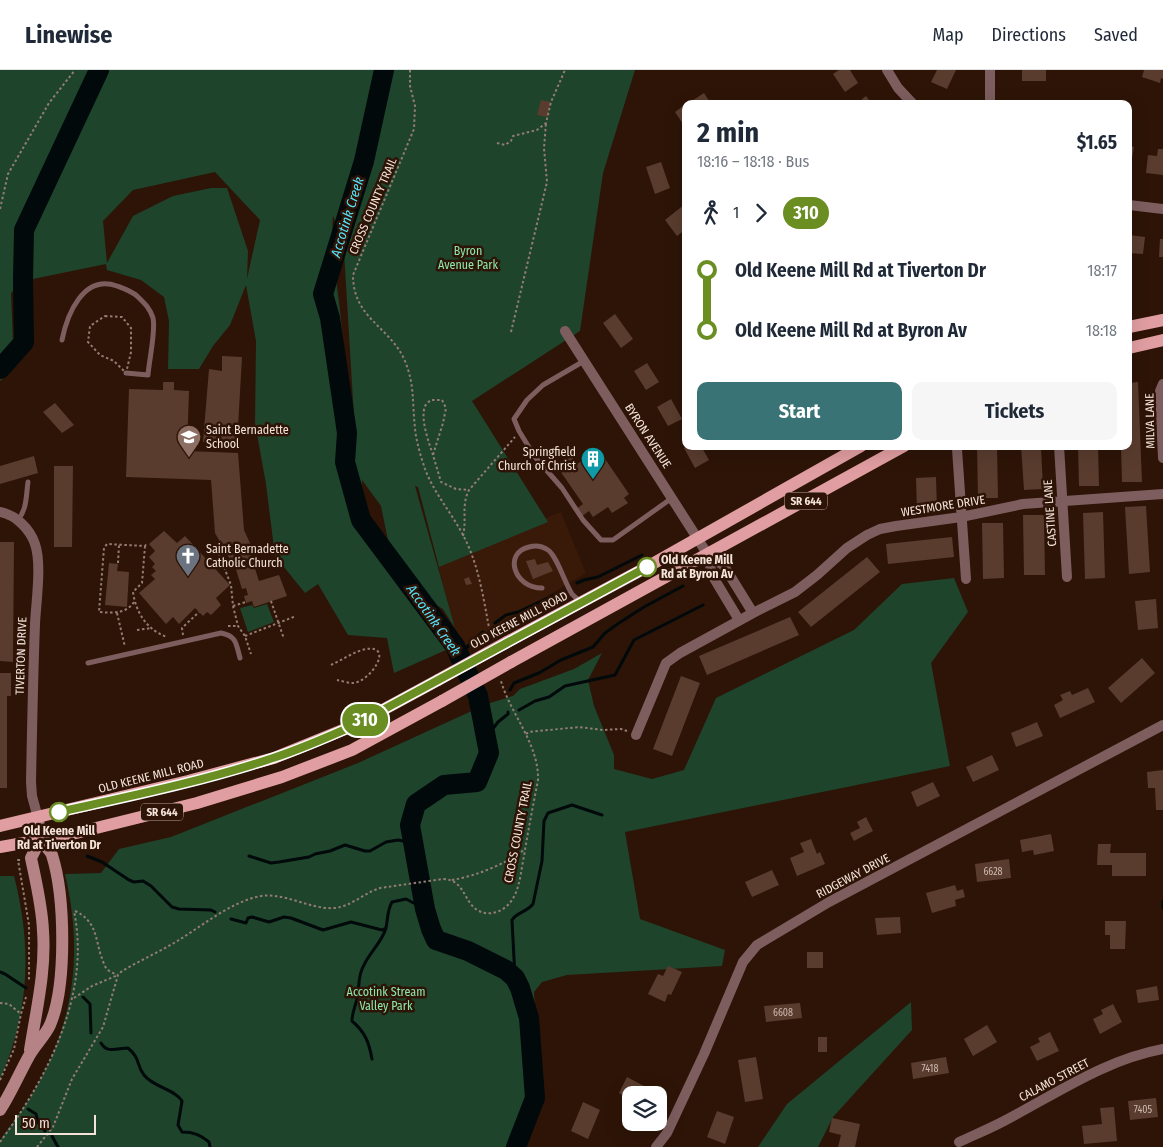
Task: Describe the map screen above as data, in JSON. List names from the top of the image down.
{
  "streets": {
    "main road": ["SR 644", "OLD KEENE MILL ROAD"],
    "street": [
      "MILVA LANE",
      "BYRON AVENUE",
      "WESTMORE DRIVE",
      "CASTINE LANE",
      "TIVERTON DRIVE",
      "RIDGEWAY DRIVE",
      "CALAMO STREET"
    ],
    "path": ["CROSS COUNTY TRAIL"]
  },
  "crossings": [
    ["BYRON AVENUE", "SR 644"],
    ["BYRON AVENUE", "OLD KEENE MILL ROAD"],
    ["WESTMORE DRIVE", "CASTINE LANE"],
    ["OLD KEENE MILL ROAD", "TIVERTON DRIVE"]
  ],
  "water": ["Accotink Creek"],
  "parks": ["Byron Avenue Park", "Accotink Stream Valley Park"],
  "places": {
    "school or university": ["Saint Bernadette School"],
    "building": ["Springfield Church of Christ"],
    "other": ["Old Keene Mill Rd at Byron Av", "Old Keene Mill Rd at Tiverton Dr"],
    "church": ["Saint Bernadette Catholic Church"]
  },
  "lines": ["bus line 310"],
  "house_numbers": [
    "6628",
    "6608",
    "7418",
    "7405"
  ],
  "scale_bar": "50 m",
  "page": {
    "header": "Linewise",
    "nav": ["Map", "Directions", "Saved"],
    "on_map": "310",
    "heading": ["2 min", "18:16 – 18:18 · Bus", "$1.65"],
    "legs": ["1", "310"],
    "list": [
      {
        "name": "Old Keene Mill Rd at Tiverton Dr",
        "value": "18:17"
      },
      {
        "name": "Old Keene Mill Rd at Byron Av",
        "value": "18:18"
      }
    ],
    "buttons": ["Start", "Tickets"],
    "scale": "50 m"
  }
}
